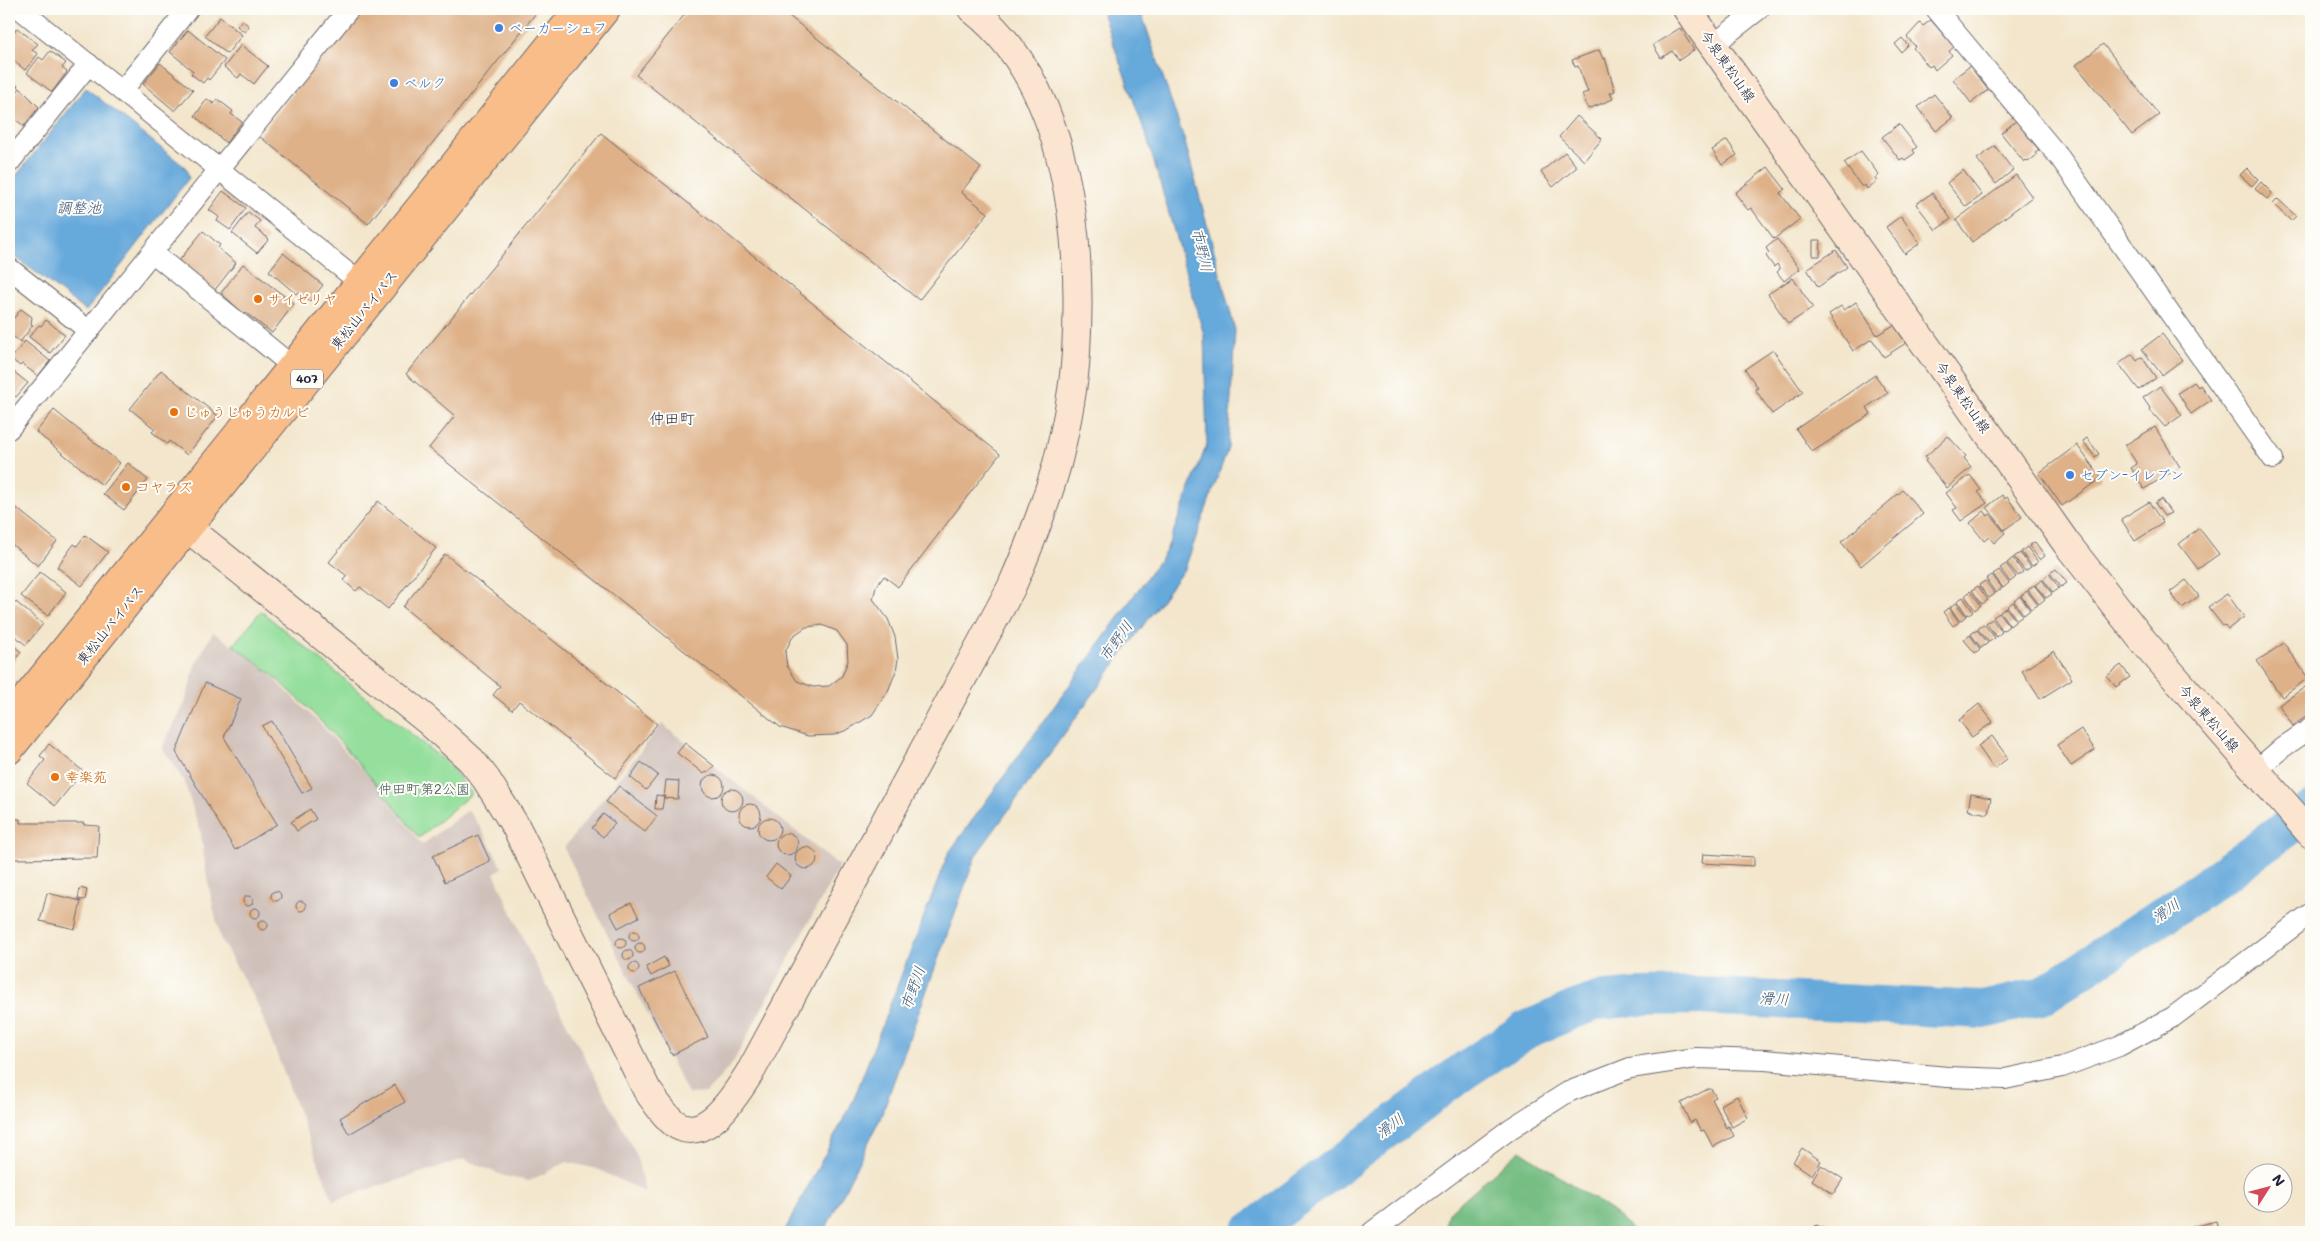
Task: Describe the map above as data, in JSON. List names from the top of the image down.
{
  "streets": {
    "highway": ["東松山バイパス", "407"],
    "street": ["今泉東松山線"]
  },
  "districts": ["仲田町"],
  "water": ["調整池", "市野川", "滑川"],
  "parks": ["仲田町第2公園"],
  "places": [
    "ベーカーシェフ",
    "ベルク",
    "サイゼリヤ",
    "じゅうじゅうカルビ",
    "セブン-イレブン",
    "コヤラズ",
    "幸楽苑"
  ],
  "north": "top right"
}
